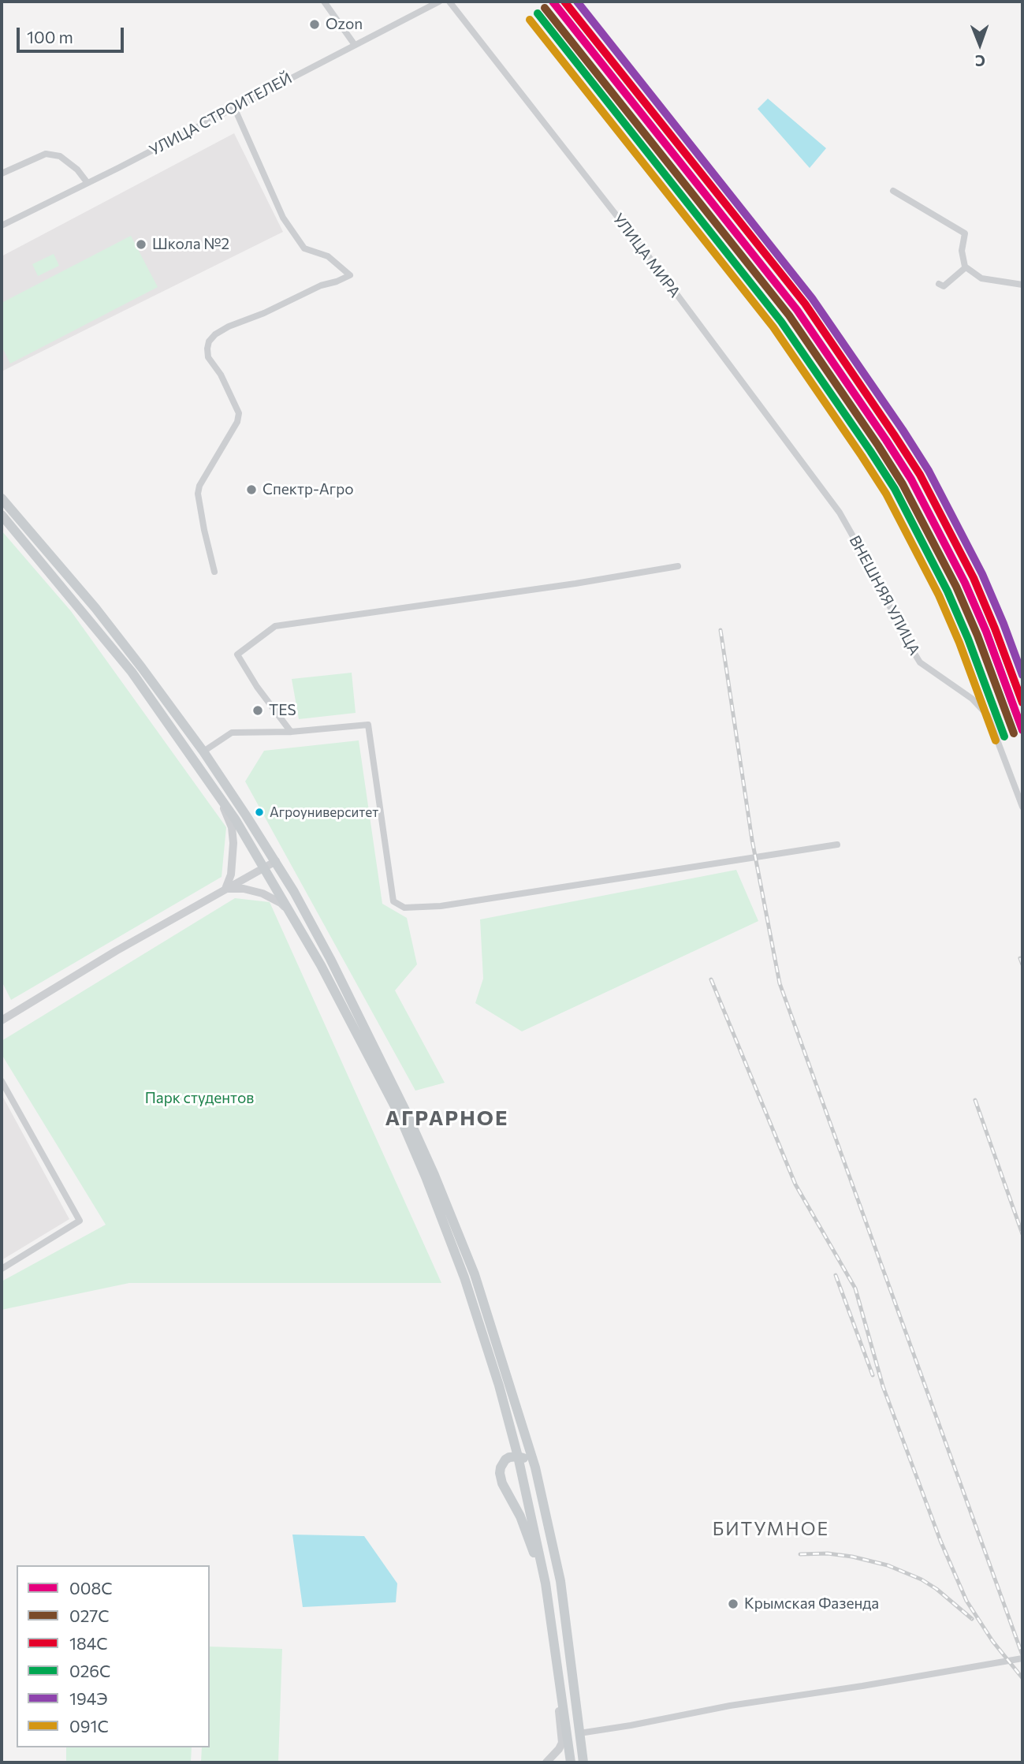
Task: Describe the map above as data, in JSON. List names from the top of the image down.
{
  "streets": {
    "street": ["УЛИЦА СТРОИТЕЛЕЙ", "УЛИЦА МИРА", "ВНЕШНЯЯ УЛИЦА"]
  },
  "crossings": [
    ["УЛИЦА МИРА", "ВНЕШНЯЯ УЛИЦА"]
  ],
  "districts": ["АГРАРНОЕ", "БИТУМНОЕ"],
  "parks": ["Парк студентов"],
  "places": [
    "Ozon",
    "Школа №2",
    "Спектр-Агро",
    "TES",
    "Агроуниверситет",
    "Крымская Фазенда"
  ],
  "lines": [
    "transit line 008С",
    "transit line 184С",
    "transit line 194Э",
    "transit line 027С",
    "transit line 026С",
    "transit line 091С"
  ],
  "legend": [
    "008С",
    "027С",
    "184С",
    "026С",
    "194Э",
    "091С"
  ],
  "scale_bar": "100 m",
  "north": "bottom"
}
